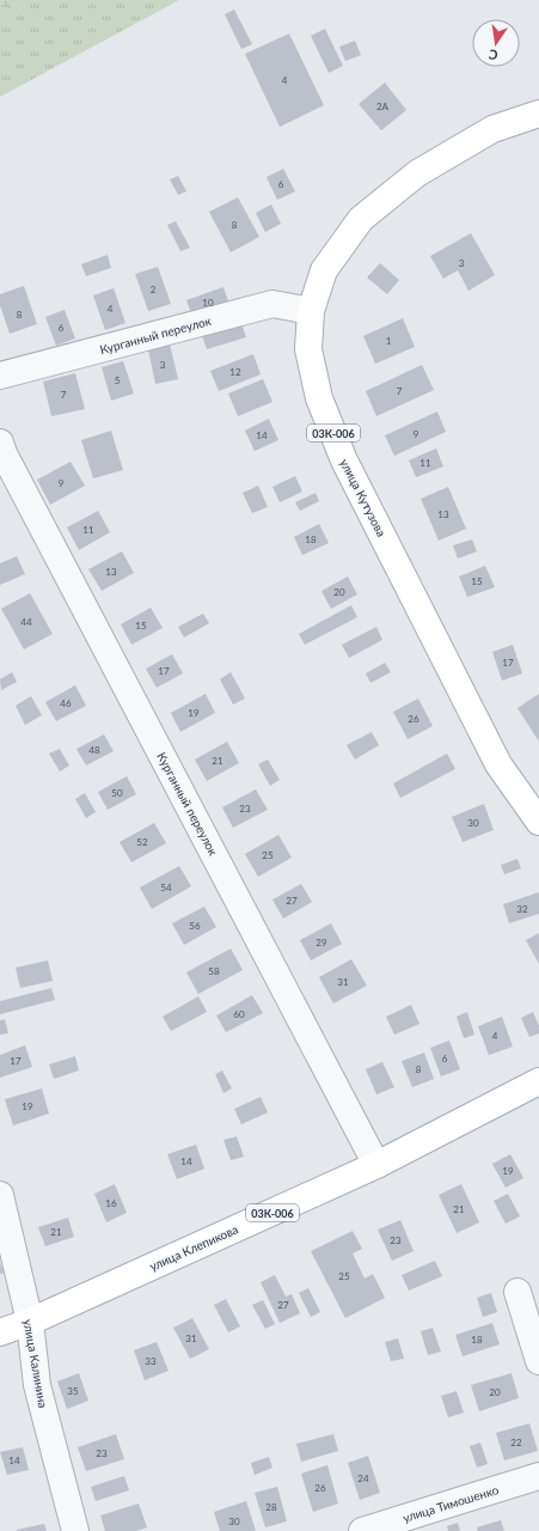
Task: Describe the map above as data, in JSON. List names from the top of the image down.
{
  "streets": {
    "main road": ["03К-006", "улица Кутузова", "улица Клепикова"],
    "street": ["Курганный переулок", "улица Калинина", "улица Тимошенко"]
  },
  "crossings": [
    ["Курганный переулок", "улица Кутузова"],
    ["Курганный переулок", "улица Клепикова"],
    ["улица Клепикова", "улица Калинина"]
  ],
  "house_numbers": [
    "4",
    "2А",
    "6",
    "8",
    "3",
    "2",
    "10",
    "4",
    "8",
    "6",
    "1",
    "3",
    "12",
    "5",
    "7",
    "7",
    "9",
    "14",
    "11",
    "9",
    "13",
    "11",
    "18",
    "13",
    "15",
    "20",
    "44",
    "15",
    "17",
    "17",
    "46",
    "19",
    "26",
    "48",
    "21",
    "50",
    "23",
    "30",
    "52",
    "25",
    "54",
    "27",
    "32",
    "56",
    "29",
    "58",
    "31",
    "60",
    "4",
    "6",
    "17",
    "8",
    "19",
    "14",
    "19",
    "16",
    "21",
    "21",
    "23",
    "25",
    "27",
    "31",
    "18",
    "33",
    "35",
    "20",
    "22",
    "23",
    "14",
    "24",
    "26",
    "28",
    "30"
  ],
  "north": "bottom"
}
